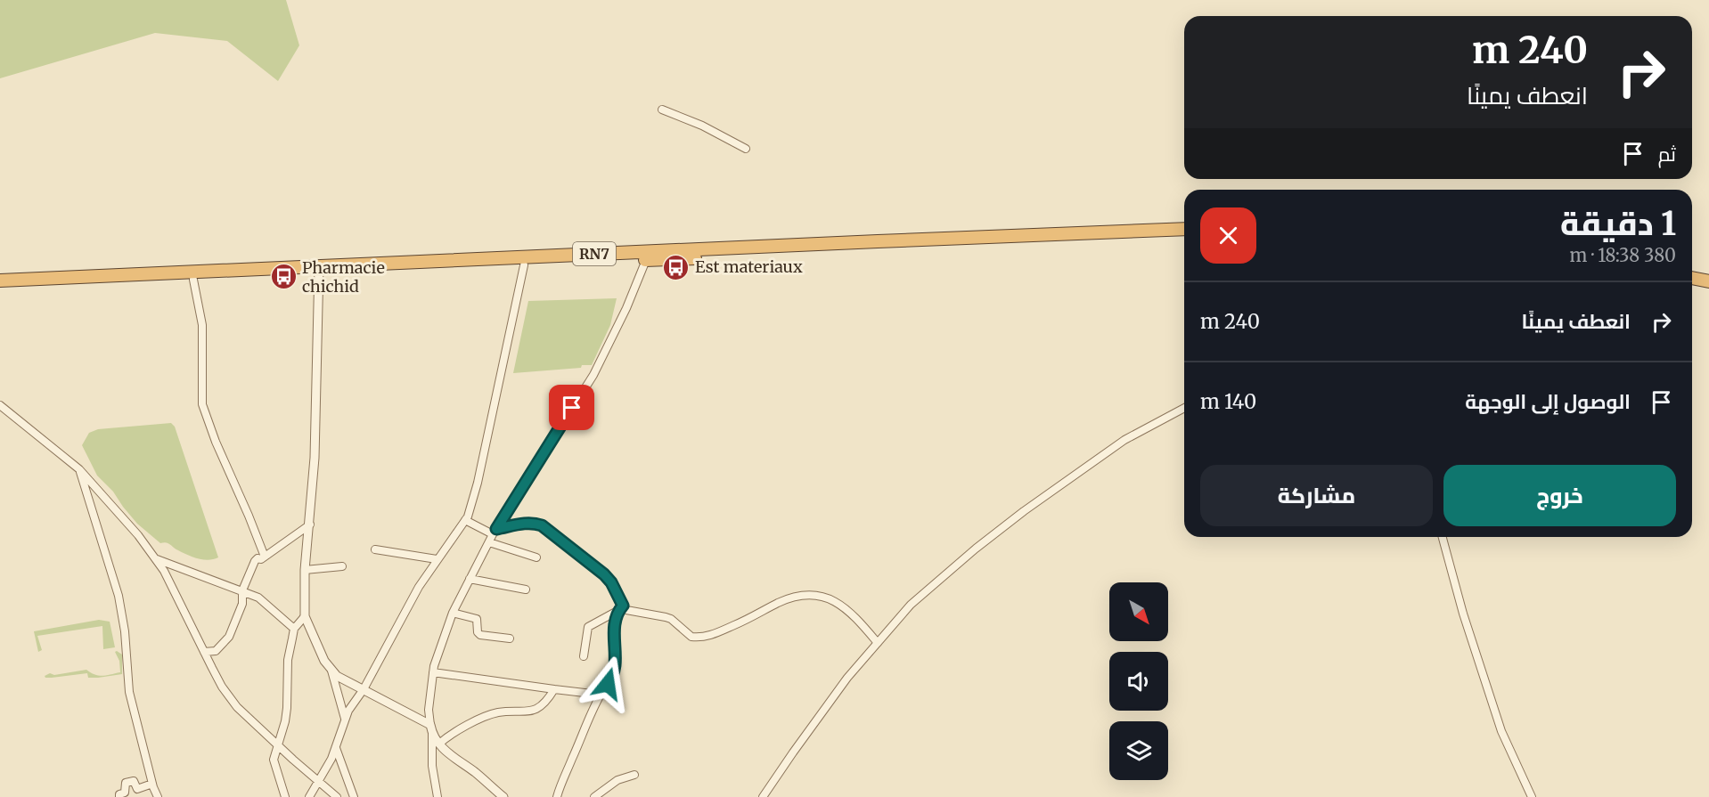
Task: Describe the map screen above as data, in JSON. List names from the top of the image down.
{
  "streets": {
    "highway": ["RN7"]
  },
  "places": {
    "bus stop": ["Est materiaux", "Pharmacie chichid"]
  },
  "north": "bottom right",
  "page": {
    "turn": ["240 m", "انعطف يمينًا"],
    "then": "ثم",
    "heading": ["1 دقيقة", "380 m · 18:38"],
    "list": [
      {
        "name": "انعطف يمينًا",
        "value": "240 m"
      },
      {
        "name": "الوصول إلى الوجهة",
        "value": "140 m"
      }
    ],
    "buttons": ["خروج", "مشاركة"]
  }
}
